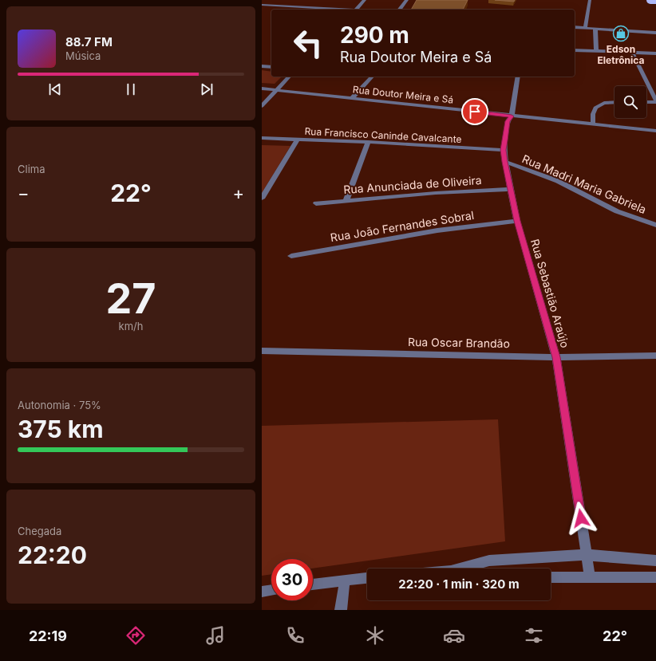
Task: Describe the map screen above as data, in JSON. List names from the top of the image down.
{
  "streets": {
    "street": [
      "Rua Doutor Meira e Sá",
      "Rua Francisco Caninde Cavalcante",
      "Rua Madri Maria Gabriela",
      "Rua Anunciada de Oliveira",
      "Rua João Fernandes Sobral",
      "Rua Sebastião Araújo",
      "Rua Oscar Brandão"
    ]
  },
  "crossings": [
    ["Rua Doutor Meira e Sá", "Rua Sebastião Araújo"],
    ["Rua Francisco Caninde Cavalcante", "Rua Sebastião Araújo"],
    ["Rua Madri Maria Gabriela", "Rua Sebastião Araújo"],
    ["Rua Anunciada de Oliveira", "Rua Sebastião Araújo"],
    ["Rua João Fernandes Sobral", "Rua Sebastião Araújo"],
    ["Rua Sebastião Araújo", "Rua Oscar Brandão"]
  ],
  "places": {
    "shop": ["Edson Eletrônica"]
  },
  "page": {
    "turn": ["290 m", "Rua Doutor Meira e Sá"],
    "song": ["88.7 FM", "Música"],
    "tile": [
      "Clima",
      ["27", "km/h"],
      ["Autonomia · 75%", "375 km"],
      ["Chegada", "22:20"]
    ],
    "heat": ["−", "22°", "+"],
    "limit": "30",
    "trip": "22:20 · 1 min · 320 m",
    "tabs": ["22:19", "22°"]
  }
}
